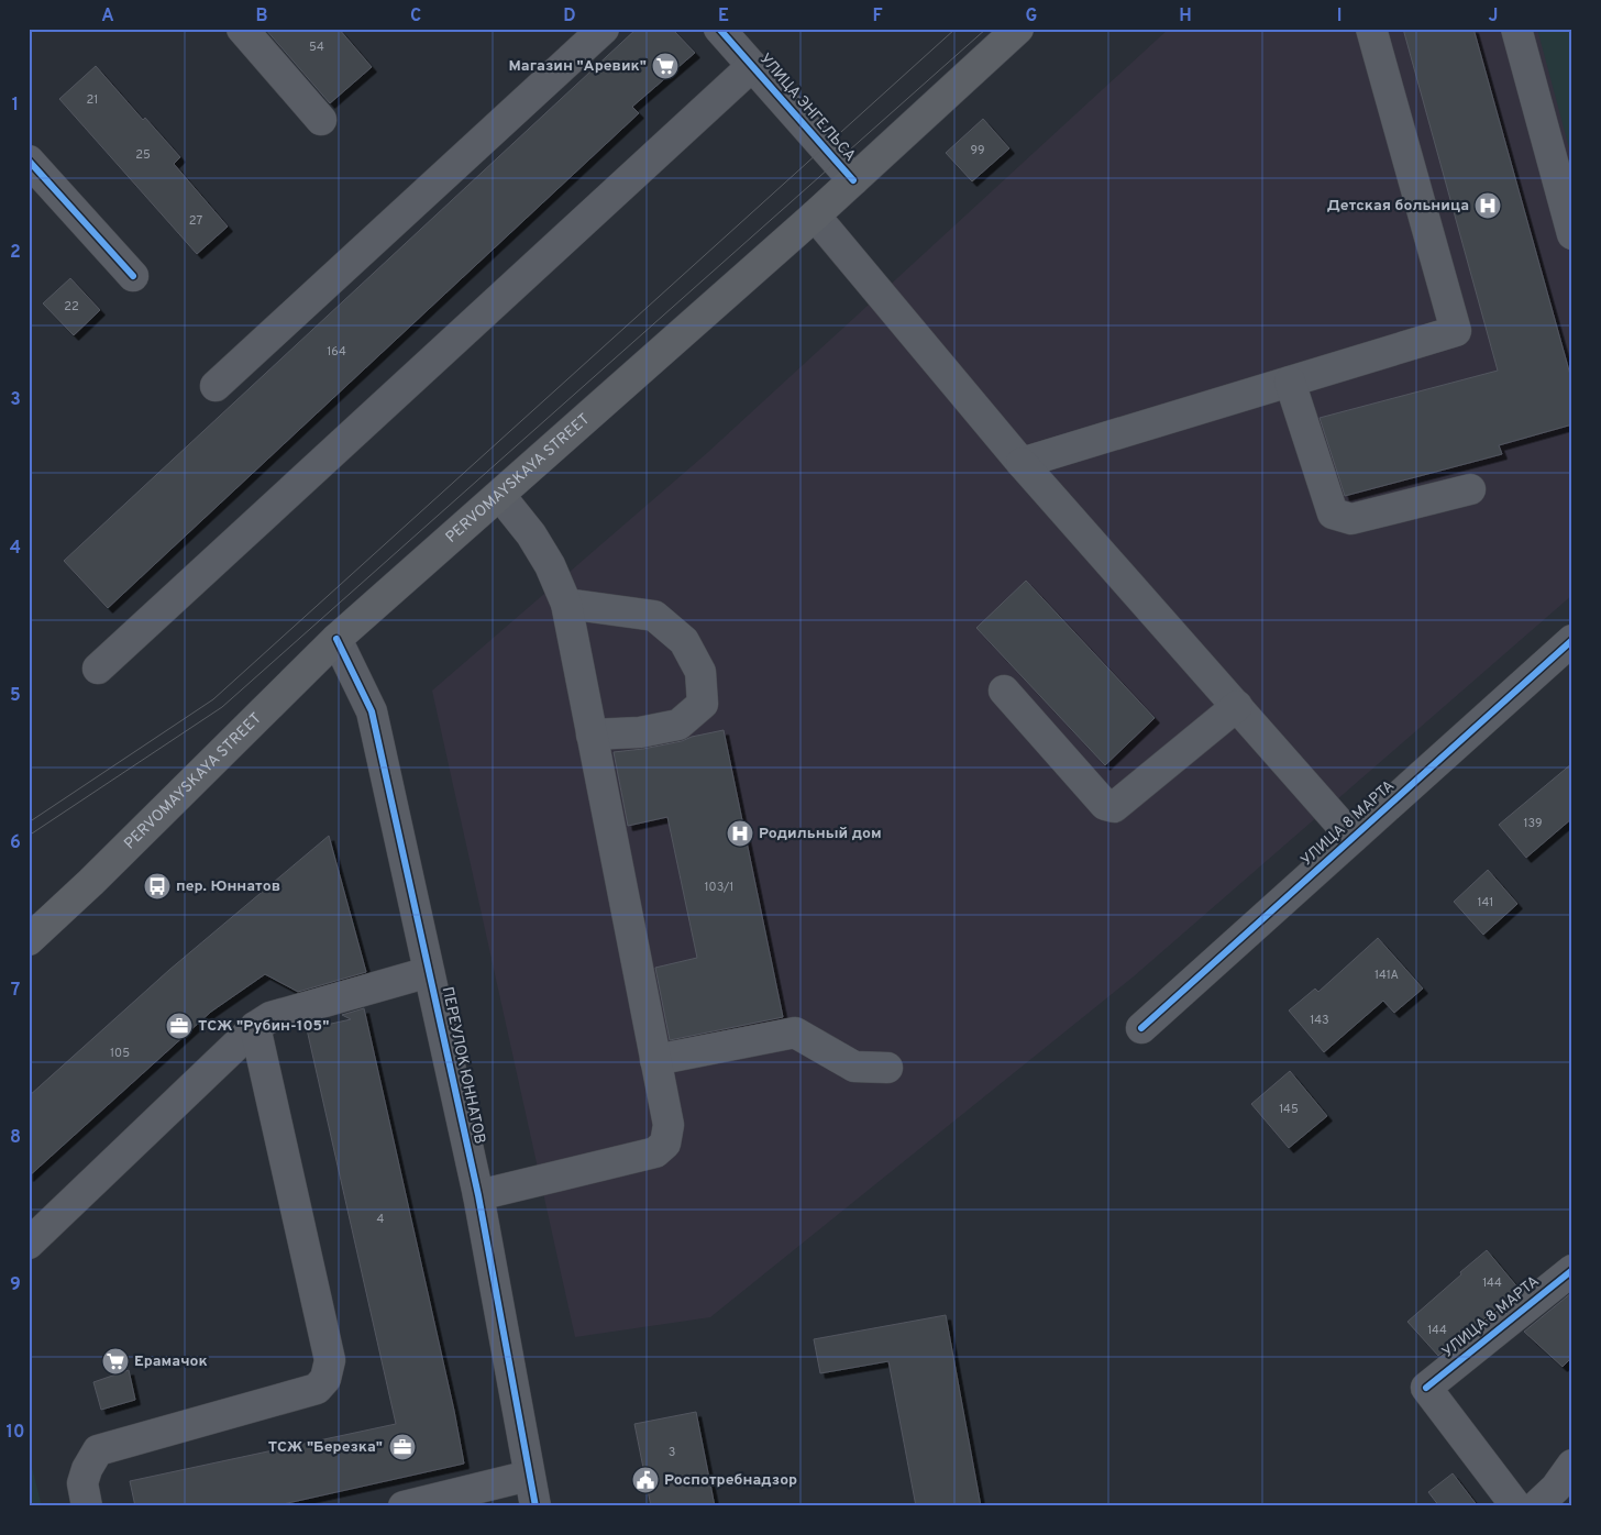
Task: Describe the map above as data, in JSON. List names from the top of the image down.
{
  "streets": {
    "main road": ["PERVOMAYSKAYA STREET"],
    "street": ["УЛИЦА ЭНГЕЛЬСА", "УЛИЦА 8 МАРТА", "ПЕРЕУЛОК ЮННАТОВ"]
  },
  "crossings": [
    ["УЛИЦА ЭНГЕЛЬСА", "PERVOMAYSKAYA STREET"],
    ["PERVOMAYSKAYA STREET", "ПЕРЕУЛОК ЮННАТОВ"]
  ],
  "places": {
    "supermarket": ["Магазин \"Аревик\"", "Ерамачок"],
    "hospital": ["Детская больница", "Родильный дом"],
    "bus stop": ["пер. Юннатов"],
    "office": ["ТСЖ \"Рубин-105\"", "ТСЖ \"Березка\""],
    "public building": ["Роспотребнадзор"]
  },
  "house_numbers": [
    "54",
    "21",
    "99",
    "25",
    "27",
    "22",
    "164",
    "139",
    "103/1",
    "141",
    "141А",
    "143",
    "105",
    "145",
    "4",
    "144",
    "144",
    "3"
  ],
  "grid": {
    "columns": [
      "A",
      "B",
      "C",
      "D",
      "E",
      "F",
      "G",
      "H",
      "I",
      "J"
    ],
    "rows": [
      "1",
      "2",
      "3",
      "4",
      "5",
      "6",
      "7",
      "8",
      "9",
      "10"
    ]
  }
}
